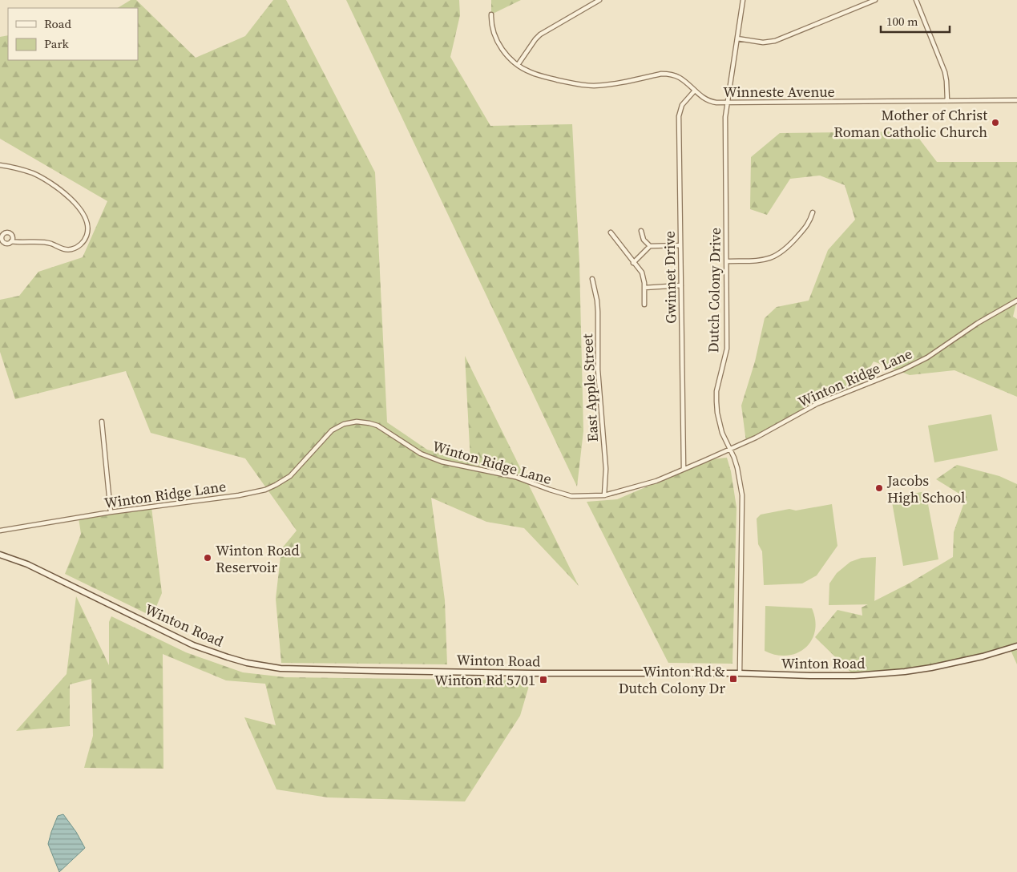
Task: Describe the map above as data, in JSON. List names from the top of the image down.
{
  "streets": {
    "main road": ["Winton Road"],
    "street": [
      "Winneste Avenue",
      "Gwinnet Drive",
      "Dutch Colony Drive",
      "Winton Ridge Lane",
      "East Apple Street"
    ]
  },
  "crossings": [
    ["Winneste Avenue", "Gwinnet Drive"],
    ["Winneste Avenue", "Dutch Colony Drive"],
    ["Gwinnet Drive", "Winton Ridge Lane"],
    ["Dutch Colony Drive", "Winton Ridge Lane"],
    ["Dutch Colony Drive", "Winton Road"],
    ["Winton Ridge Lane", "East Apple Street"]
  ],
  "places": {
    "other": ["Mother of Christ Roman Catholic Church", "Jacobs High School", "Winton Road Reservoir"],
    "transit": ["Winton Rd & Dutch Colony Dr", "Winton Rd 5701"]
  },
  "legend": ["Road", "Park"],
  "scale_bar": "100 m"
}
